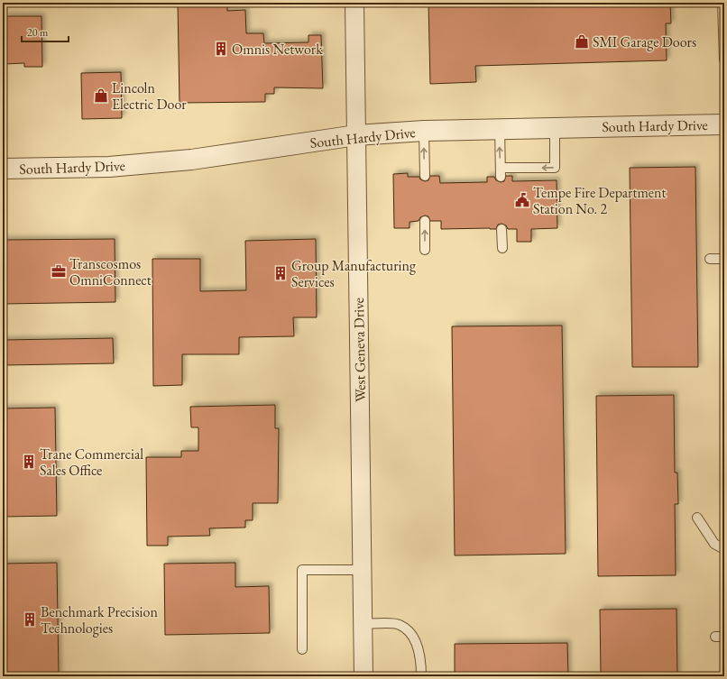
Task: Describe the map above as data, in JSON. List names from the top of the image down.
{
  "streets": {
    "street": ["South Hardy Drive", "West Geneva Drive"]
  },
  "crossings": [
    ["South Hardy Drive", "West Geneva Drive"]
  ],
  "places": {
    "shop": ["SMI Garage Doors", "Lincoln Electric Door"],
    "building": [
      "Omnis Network",
      "Group Manufacturing Services",
      "Trane Commercial Sales Office",
      "Benchmark Precision Technologies"
    ],
    "public building": ["Tempe Fire Department Station No. 2"],
    "office": ["Transcosmos OmniConnect"]
  },
  "scale_bar": "20 m"
}
